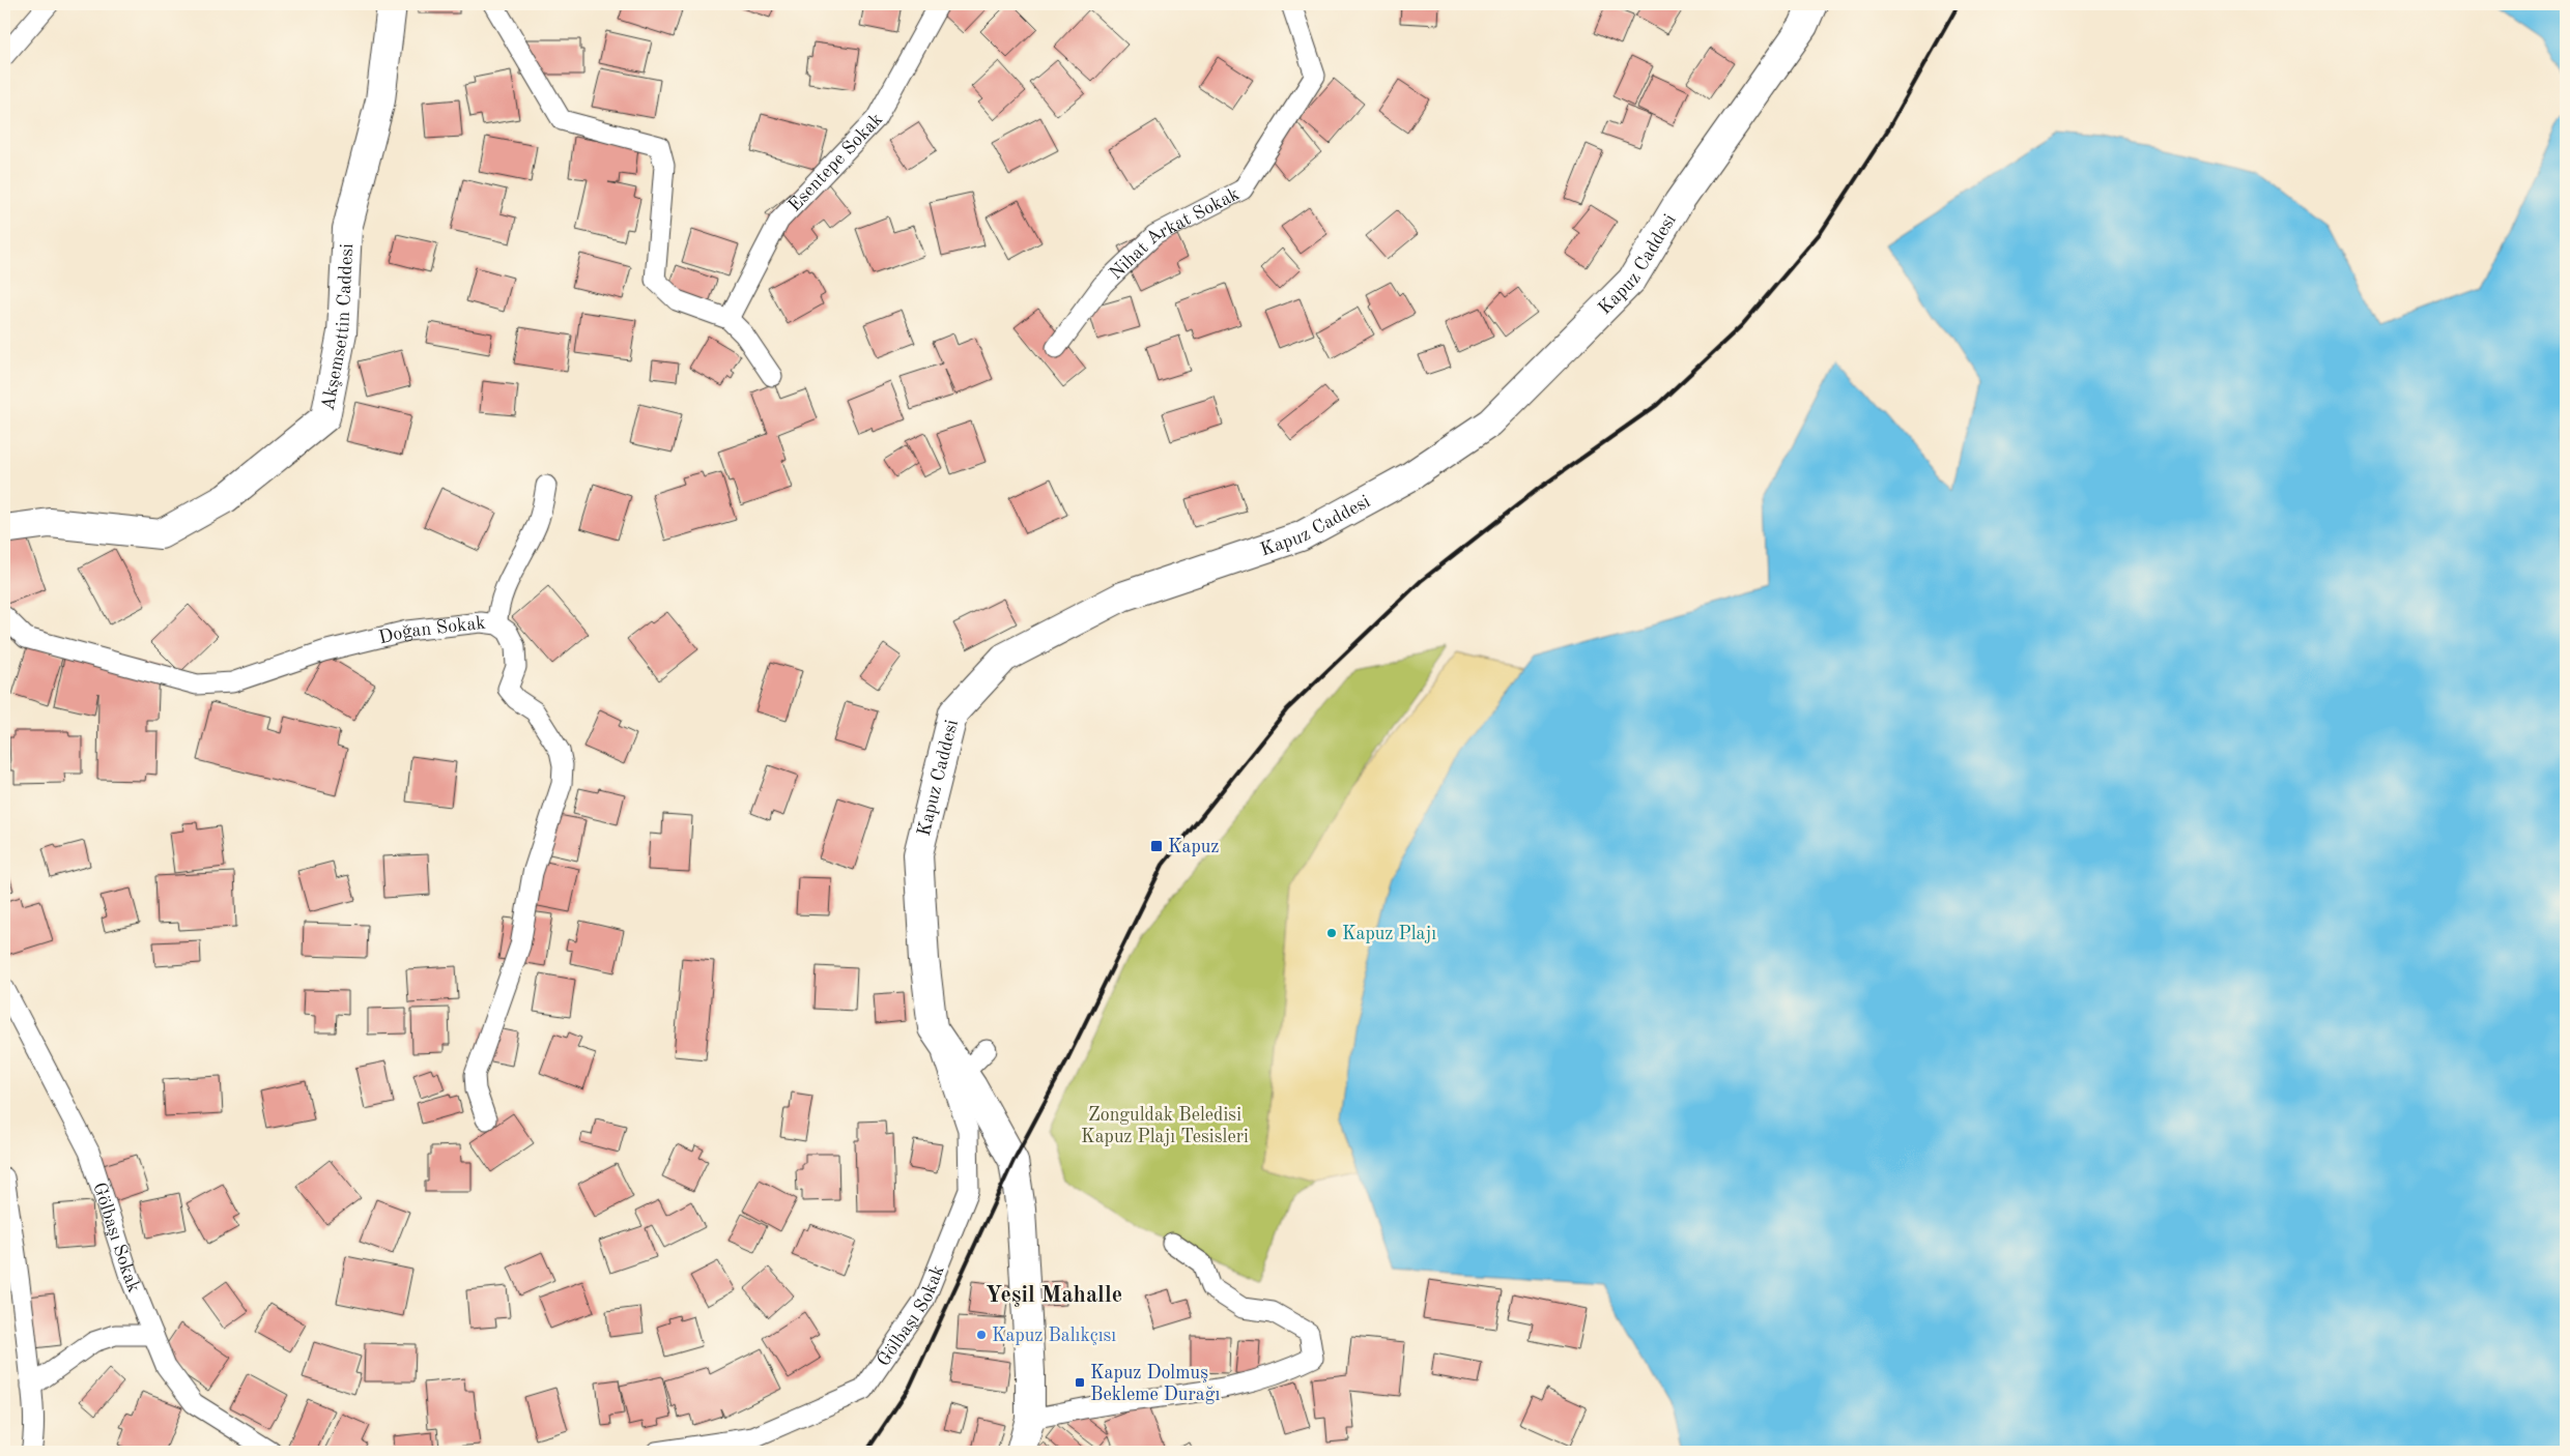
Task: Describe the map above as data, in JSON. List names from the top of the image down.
{
  "streets": {
    "main road": ["Kapuz Caddesi", "Akşemsettin Caddesi"],
    "street": [
      "Esentepe Sokak",
      "Nihat Arkat Sokak",
      "Doğan Sokak",
      "Gölbaşı Sokak"
    ]
  },
  "crossings": [
    ["Kapuz Caddesi", "Gölbaşı Sokak"]
  ],
  "districts": ["Yeşil Mahalle"],
  "parks": ["Zonguldak Beledisi Kapuz Plajı Tesisleri"],
  "places": {
    "transit": ["Kapuz", "Kapuz Dolmuş Bekleme Durağı"],
    "other": ["Kapuz Plajı", "Kapuz Balıkçısı"]
  }
}
